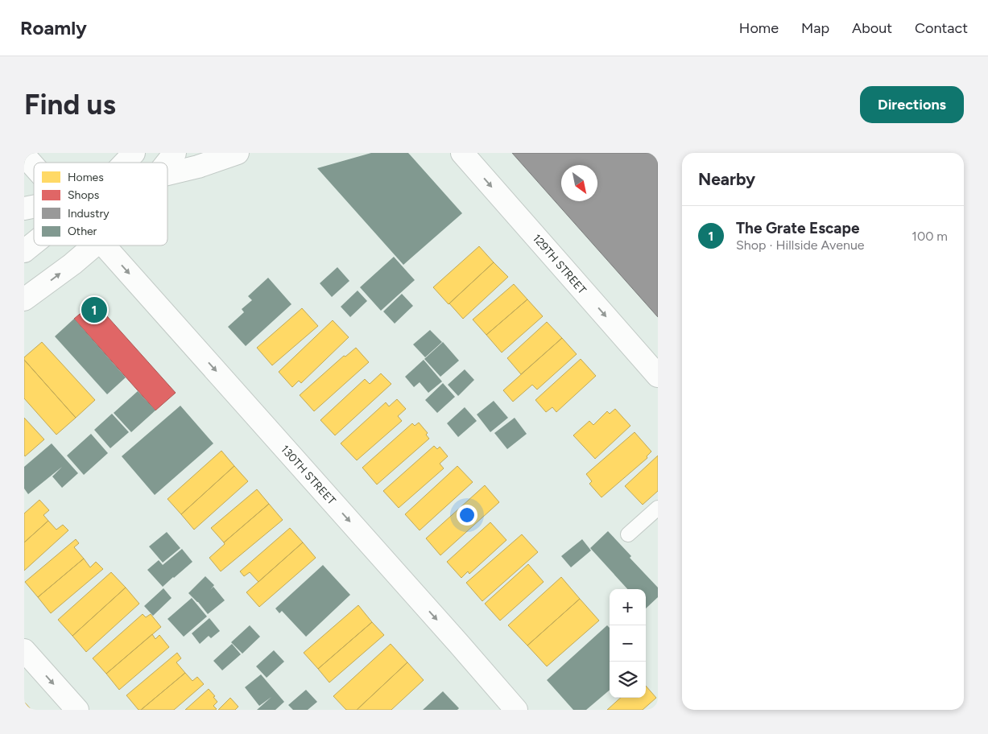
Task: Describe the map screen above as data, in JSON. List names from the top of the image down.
{
  "streets": {
    "street": ["129TH STREET", "130TH STREET"]
  },
  "one_way": ["129TH STREET", "130TH STREET"],
  "legend": [
    "Homes",
    "Shops",
    "Industry",
    "Other"
  ],
  "north": "bottom right",
  "page": {
    "header": "Roamly",
    "nav": [
      "Home",
      "Map",
      "About",
      "Contact"
    ],
    "buttons": "Directions",
    "title": "Find us",
    "heading": "Nearby",
    "list": [
      {
        "mark": "1",
        "name": "The Grate Escape",
        "note": "Shop · Hillside Avenue",
        "value": "100 m"
      }
    ],
    "pins": "1",
    "map_buttons": ["+", "−"]
  }
}
